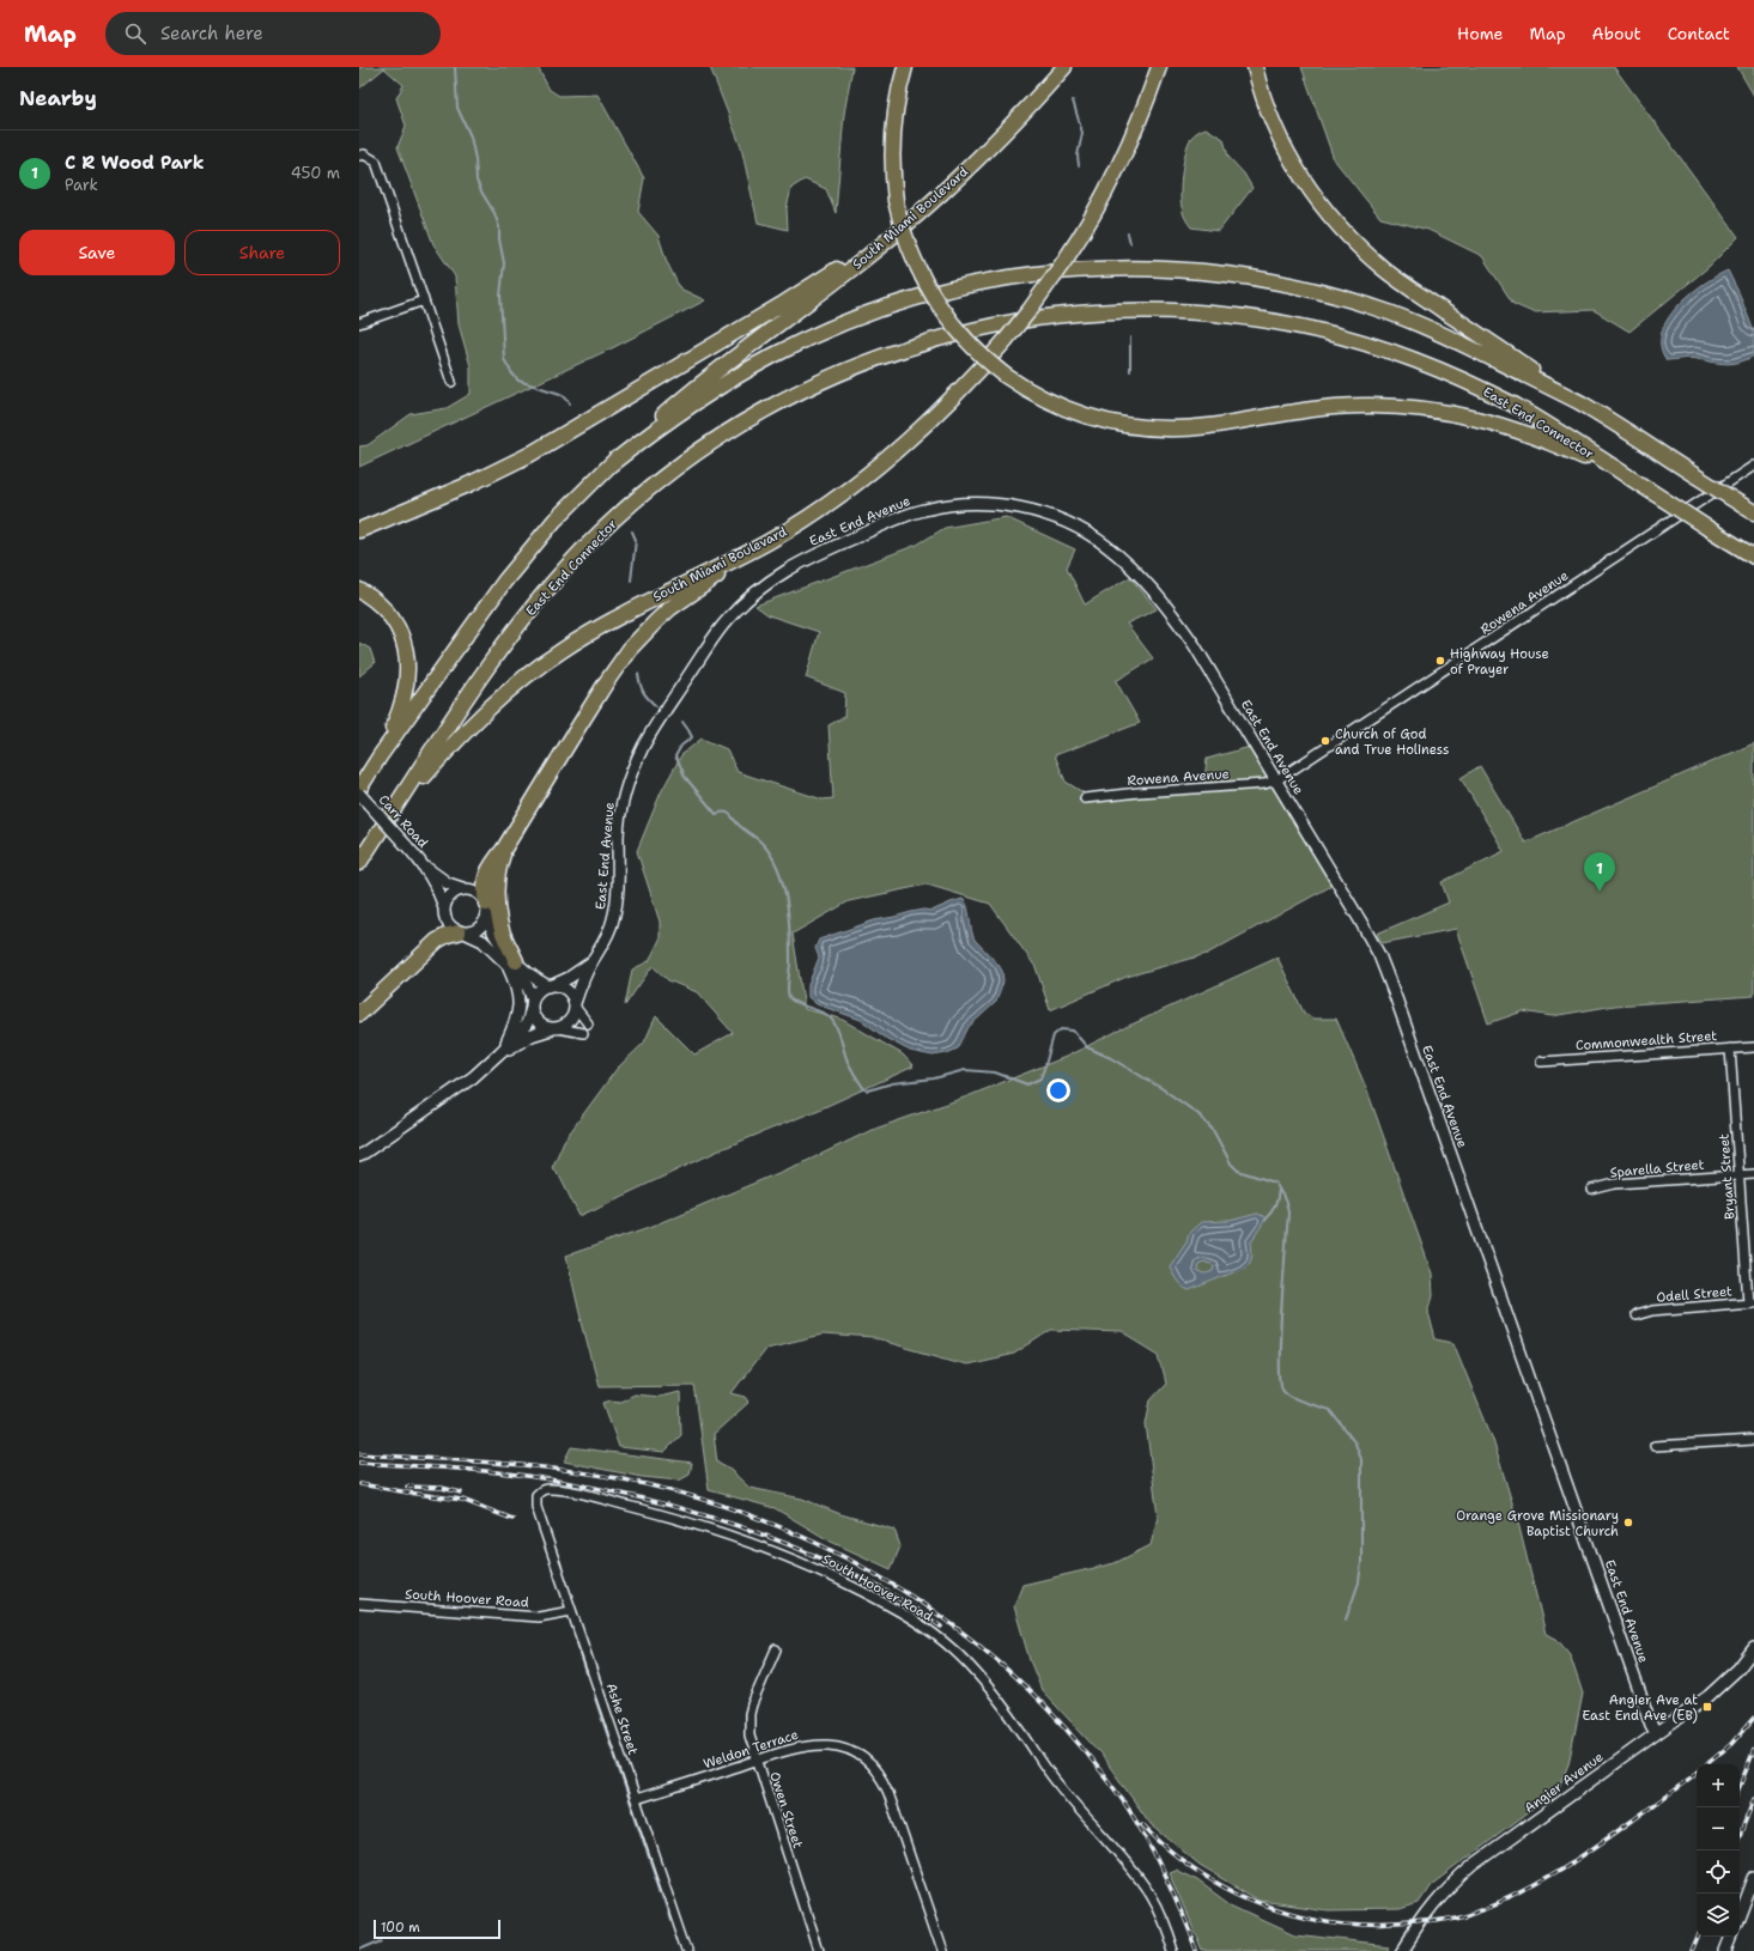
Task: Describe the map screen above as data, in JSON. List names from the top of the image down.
{
  "streets": {
    "highway": ["South Miami Boulevard", "East End Connector"],
    "street": [
      "East End Avenue",
      "Rowena Avenue",
      "Carr Road",
      "Commonwealth Street",
      "Sparella Street",
      "Bryant Street",
      "Odell Street",
      "South Hoover Road",
      "Ashe Street",
      "Weldon Terrace",
      "Angier Avenue",
      "Owen Street"
    ]
  },
  "crossings": [
    ["South Miami Boulevard", "East End Connector"],
    ["East End Avenue", "Rowena Avenue"],
    ["East End Avenue", "Angier Avenue"],
    ["Commonwealth Street", "Bryant Street"],
    ["Sparella Street", "Bryant Street"],
    ["Bryant Street", "Odell Street"],
    ["South Hoover Road", "Ashe Street"],
    ["Ashe Street", "Weldon Terrace"],
    ["Weldon Terrace", "Owen Street"]
  ],
  "places": {
    "other": ["Highway House of Prayer", "Church of God and True Holiness", "Orange Grove Missionary Baptist Church"],
    "transit": ["Angier Ave at East End Ave (EB)"]
  },
  "scale_bar": "100 m",
  "page": {
    "header": "Map",
    "search": "Search here",
    "nav": [
      "Home",
      "Map",
      "About",
      "Contact"
    ],
    "heading": "Nearby",
    "list": [
      {
        "mark": "1",
        "name": "C R Wood Park",
        "note": "Park",
        "value": "450 m"
      }
    ],
    "buttons": ["Save", "Share"],
    "pins": "1",
    "map_buttons": ["+", "−"],
    "scale": "100 m"
  }
}
